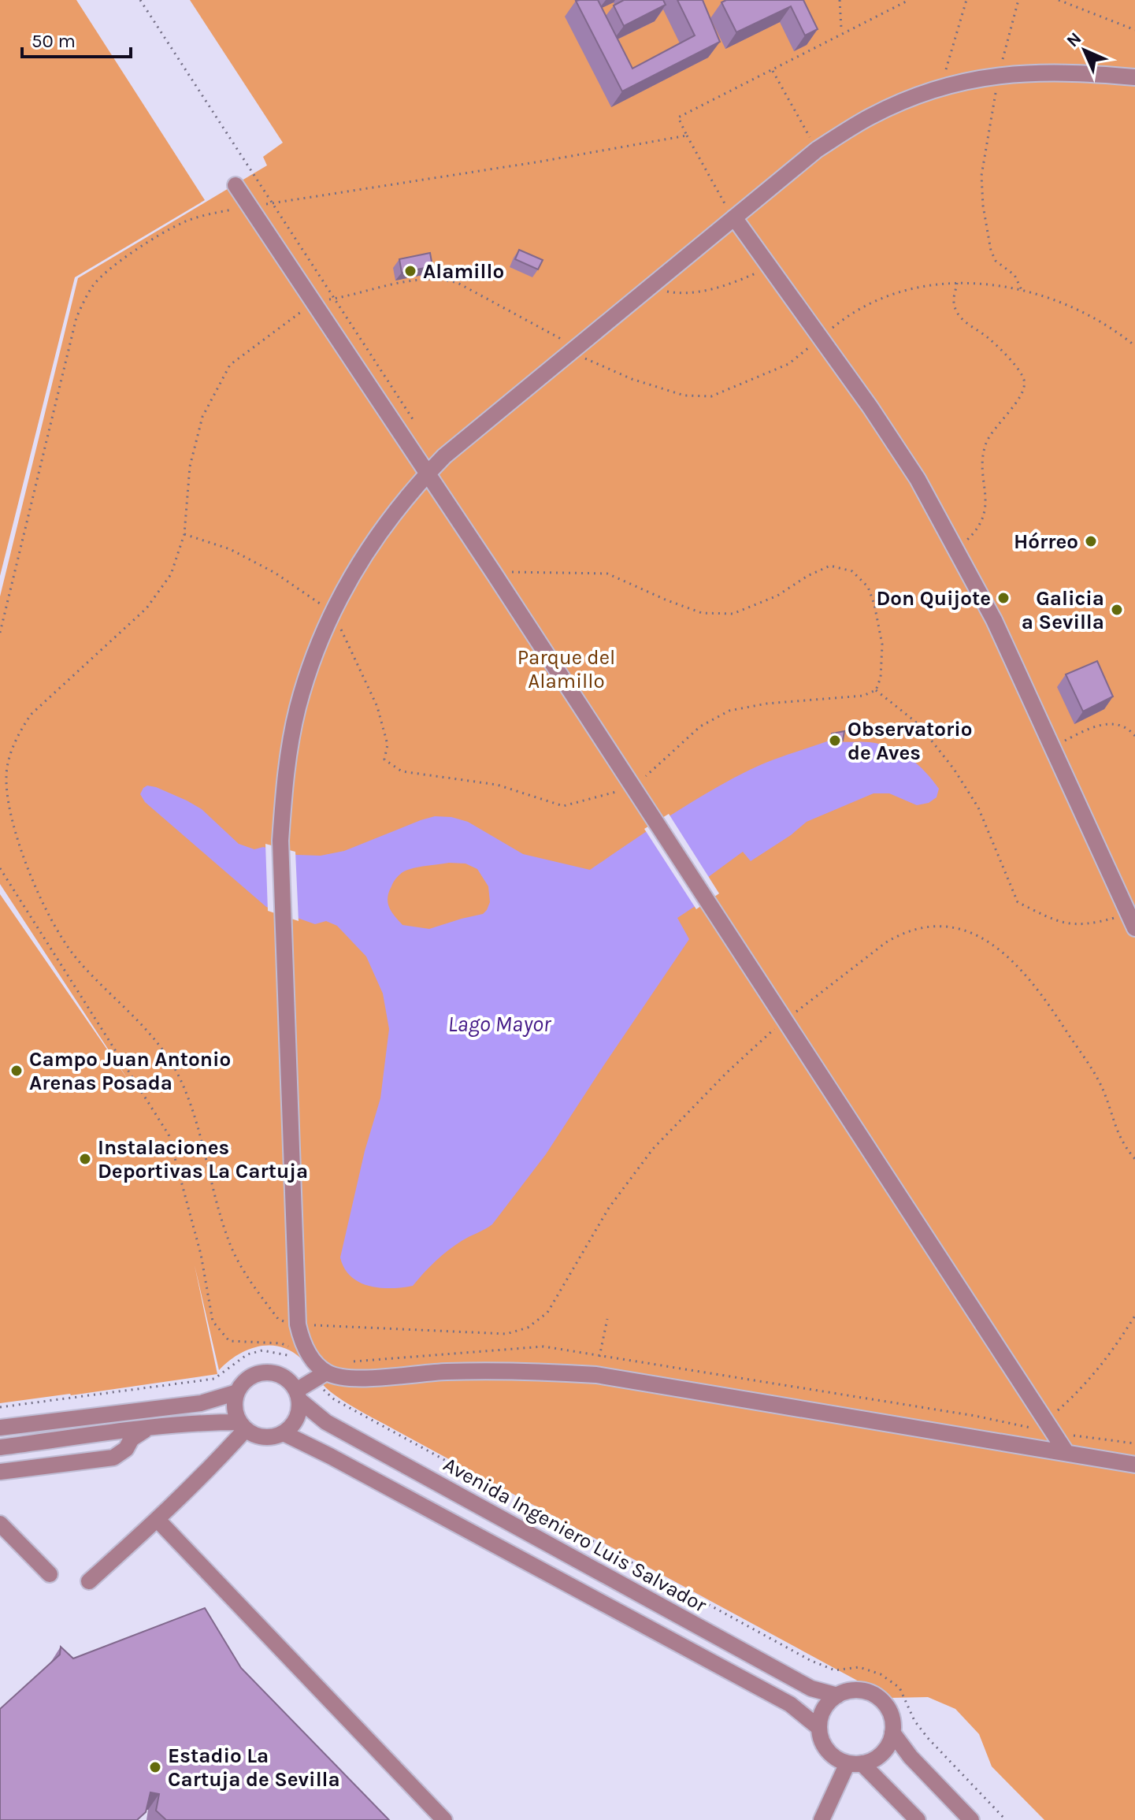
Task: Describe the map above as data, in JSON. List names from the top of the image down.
{
  "streets": {
    "street": ["Avenida Ingeniero Luis Salvador"]
  },
  "water": ["Lago Mayor"],
  "parks": ["Parque del Alamillo"],
  "places": [
    "Alamillo",
    "Hórreo",
    "Don Quijote",
    "Galicia a Sevilla",
    "Observatorio de Aves",
    "Campo Juan Antonio Arenas Posada",
    "Instalaciones Deportivas La Cartuja",
    "Estadio La Cartuja de Sevilla"
  ],
  "scale_bar": "50 m",
  "north": "top left"
}
